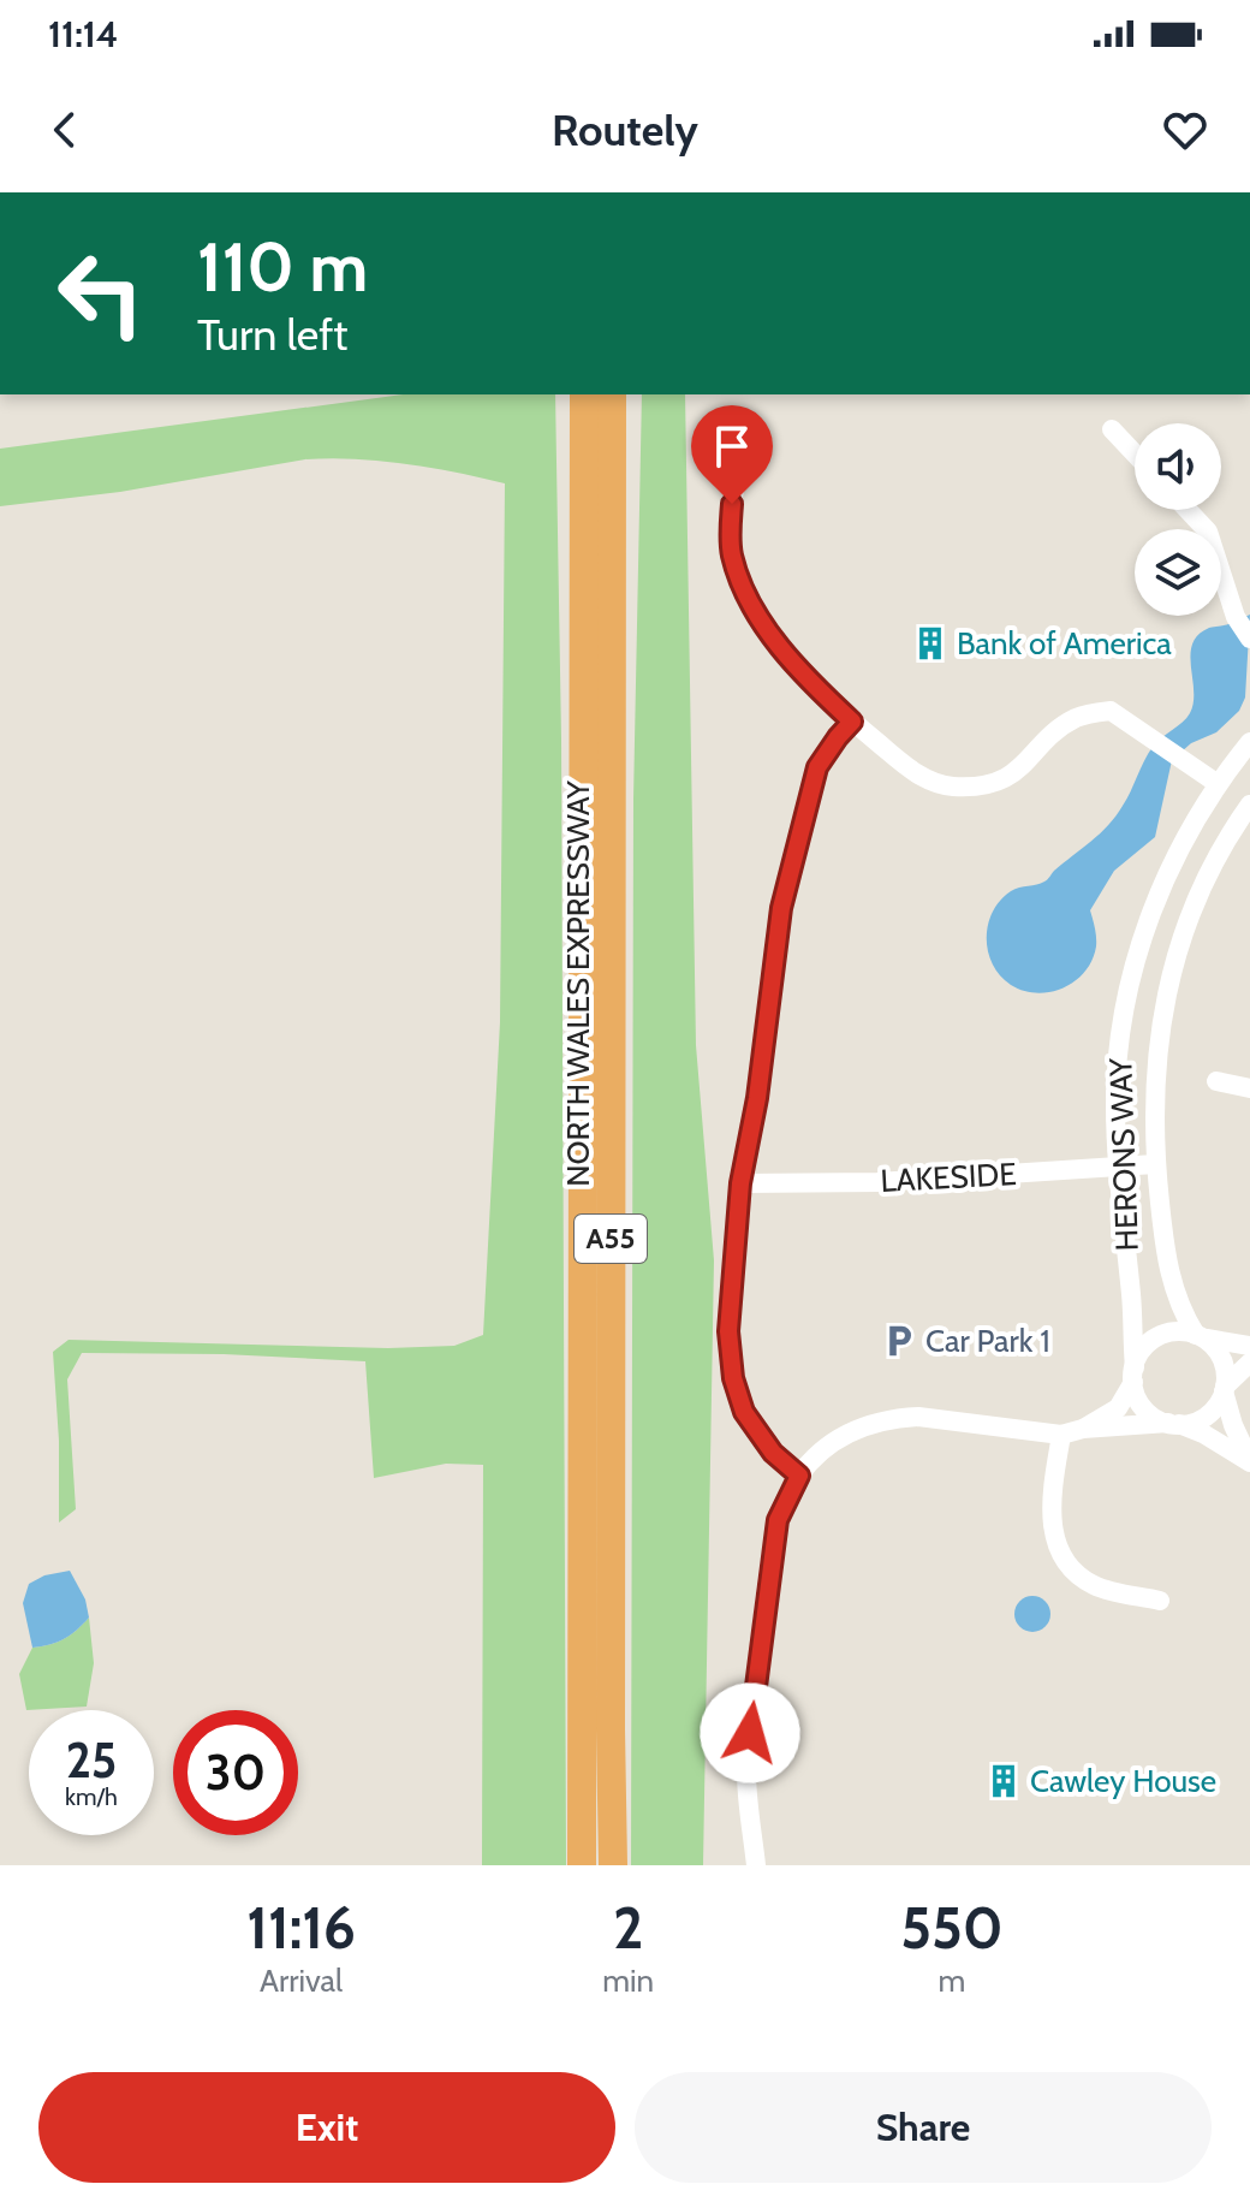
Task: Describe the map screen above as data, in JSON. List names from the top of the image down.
{
  "streets": {
    "highway": ["NORTH WALES EXPRESSWAY", "A55"],
    "street": ["HERONS WAY", "LAKESIDE"]
  },
  "crossings": [
    ["HERONS WAY", "LAKESIDE"]
  ],
  "places": {
    "building": ["Bank of America", "Cawley House"],
    "parking": ["Car Park 1"]
  },
  "page": {
    "status": "11:14",
    "header": "Routely",
    "turn": ["110 m", "Turn left"],
    "speed": "25 km/h",
    "limit": "30",
    "eta": [
      "11:16",
      "Arrival",
      "2",
      "min",
      "550",
      "m"
    ],
    "buttons": ["Exit", "Share"]
  }
}
